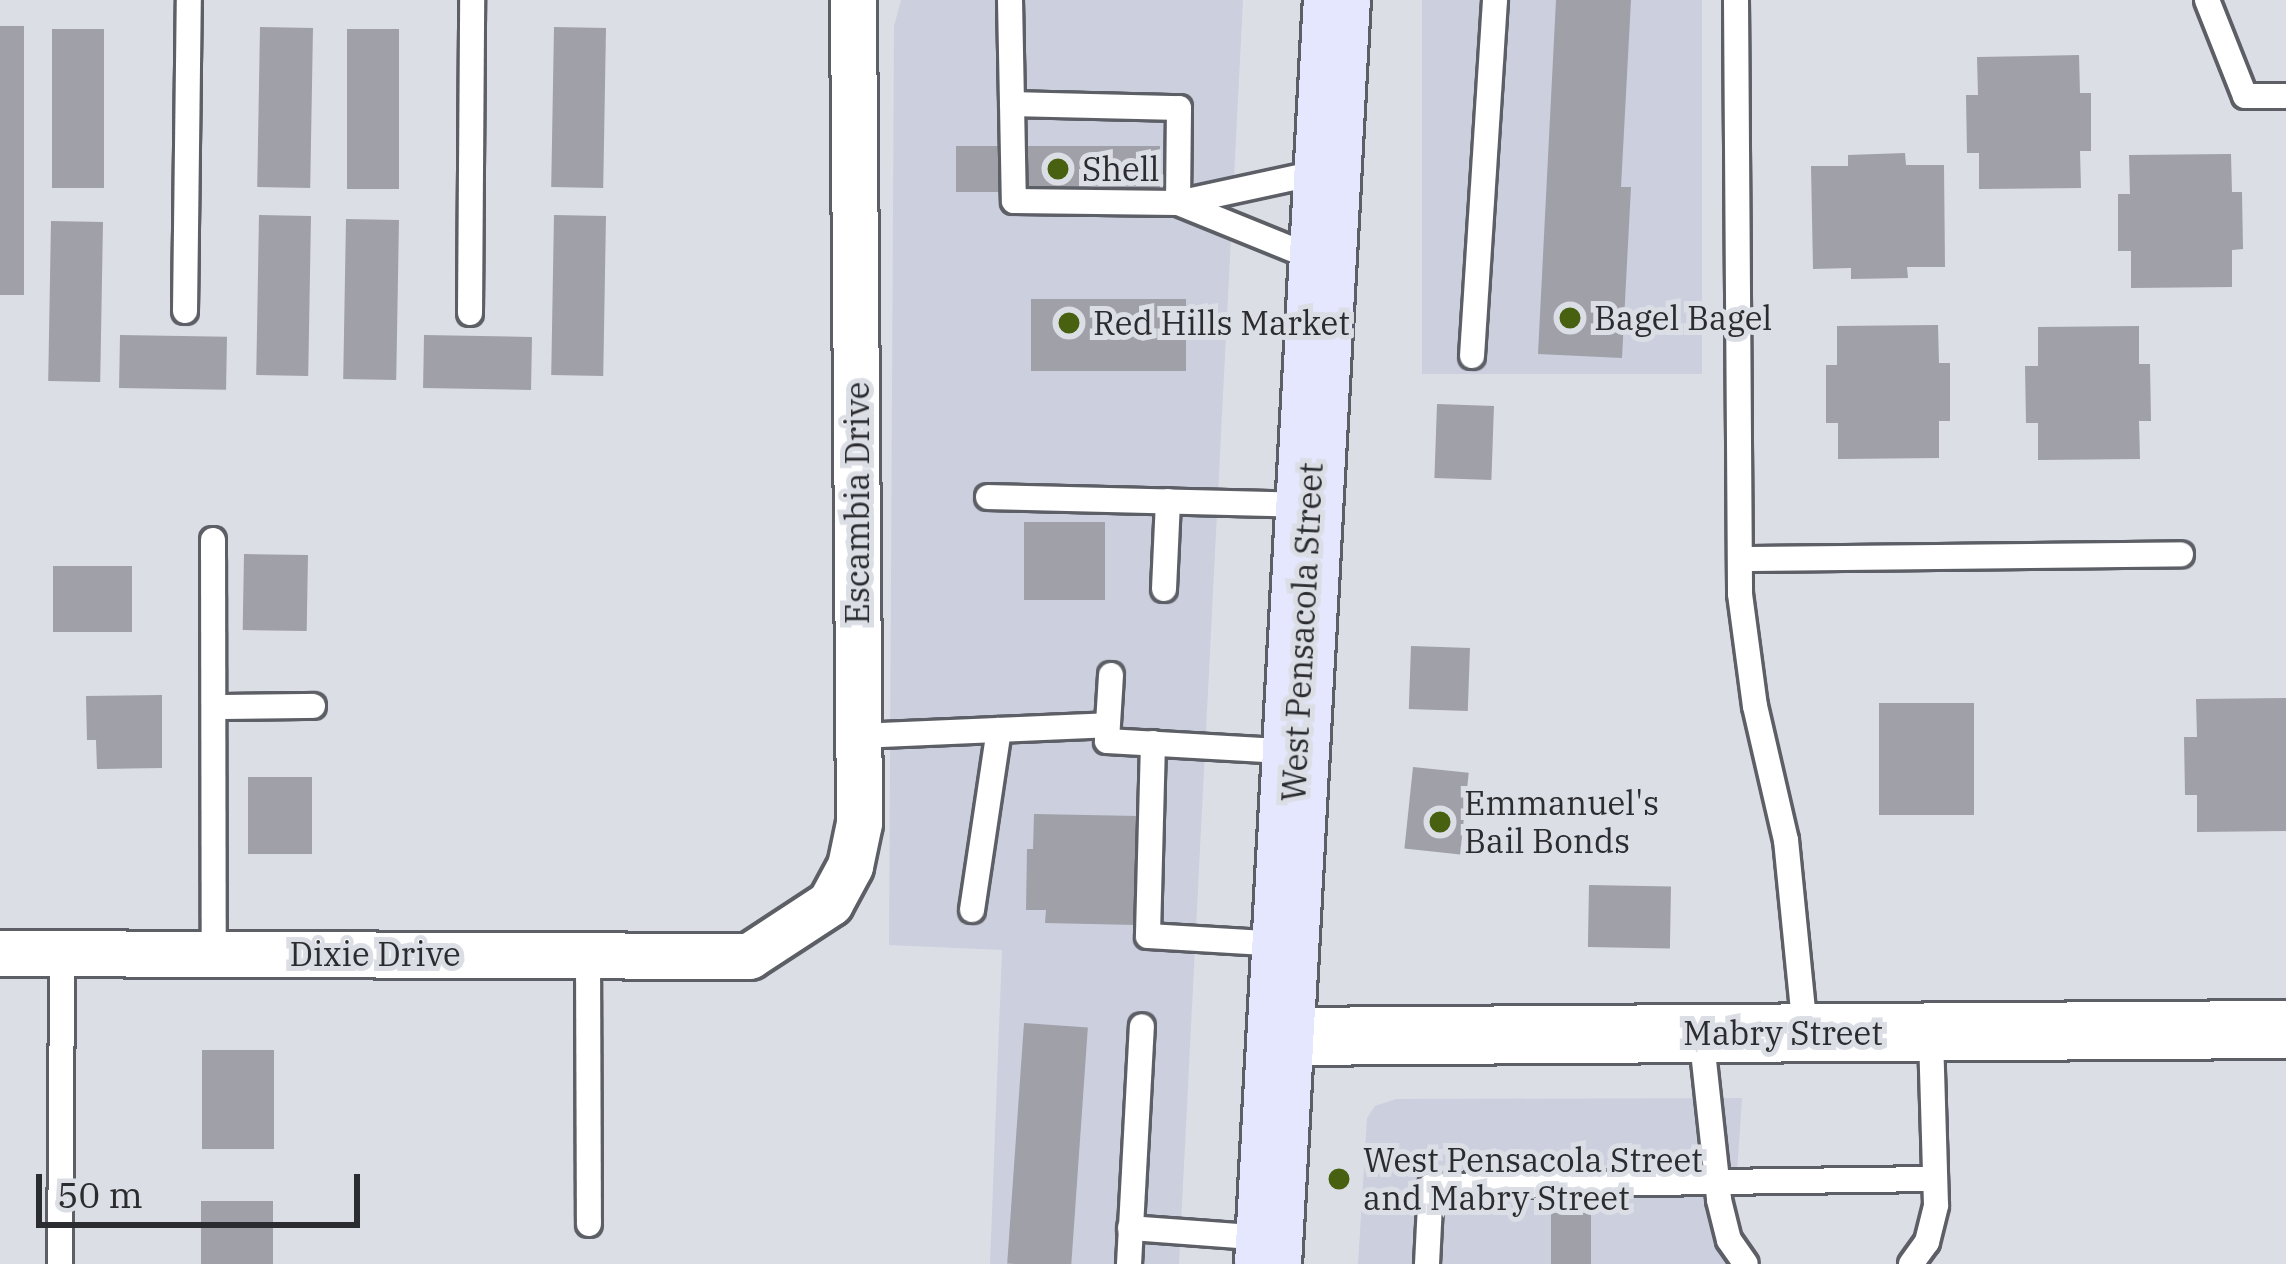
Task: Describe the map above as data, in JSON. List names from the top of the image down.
{
  "streets": {
    "main road": ["West Pensacola Street"],
    "street": ["Escambia Drive", "Dixie Drive", "Mabry Street"]
  },
  "crossings": [
    ["Escambia Drive", "Dixie Drive"],
    ["West Pensacola Street", "Mabry Street"]
  ],
  "places": [
    "Shell",
    "Bagel Bagel",
    "Red Hills Market",
    "Emmanuel's Bail Bonds",
    "West Pensacola Street and Mabry Street"
  ],
  "scale_bar": "50 m"
}
